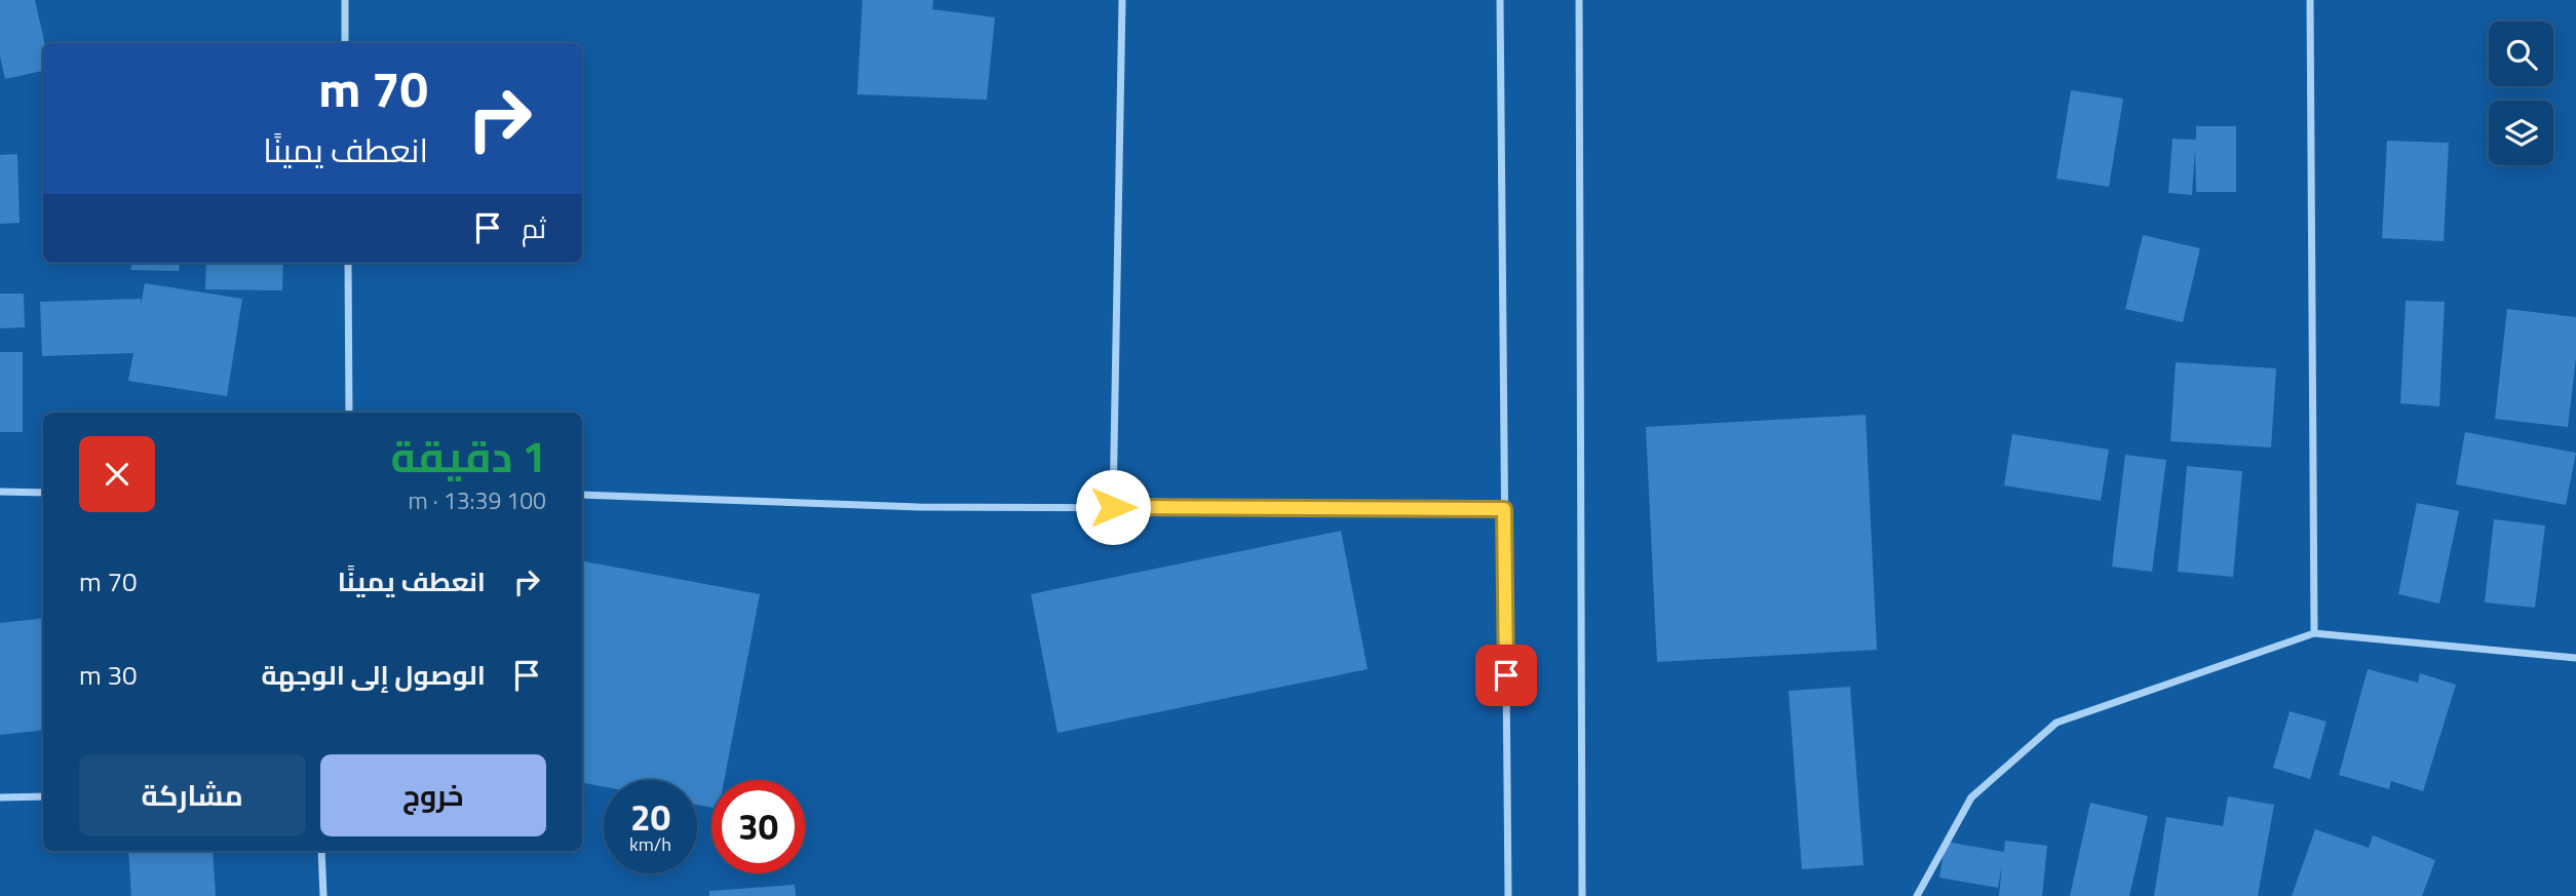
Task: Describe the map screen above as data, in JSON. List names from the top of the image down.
{
  "page": {
    "turn": ["70 m", "انعطف يمينًا"],
    "then": "ثم",
    "heading": ["1 دقيقة", "100 m · 13:39"],
    "list": [
      {
        "name": "انعطف يمينًا",
        "value": "70 m"
      },
      {
        "name": "الوصول إلى الوجهة",
        "value": "30 m"
      }
    ],
    "buttons": ["خروج", "مشاركة"],
    "speed": "20 km/h",
    "limit": "30"
  }
}
